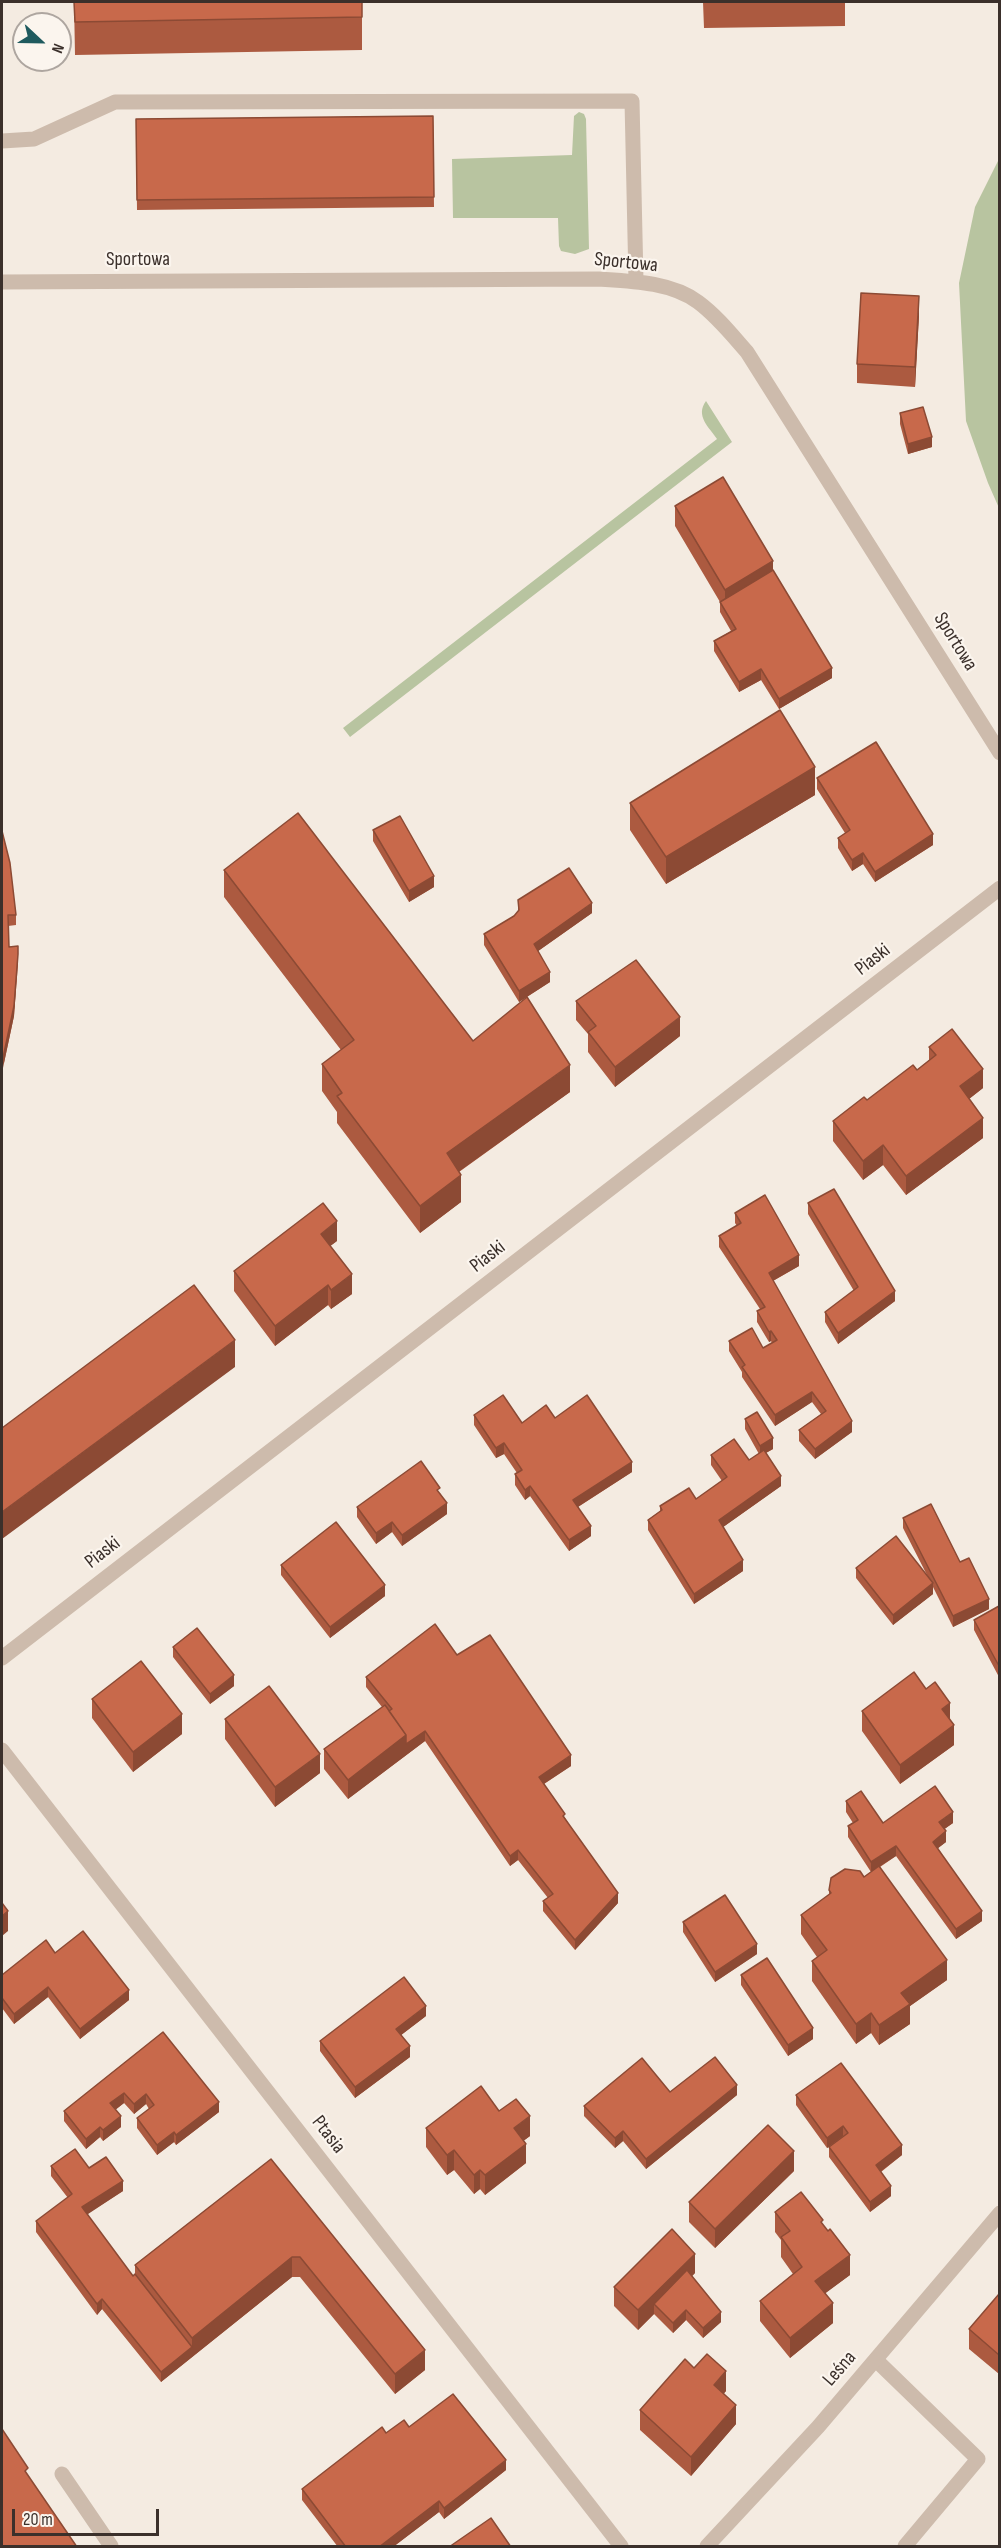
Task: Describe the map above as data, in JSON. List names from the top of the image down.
{
  "streets": {
    "street": [
      "Sportowa",
      "Piaski",
      "Ptasia",
      "Leśna"
    ]
  },
  "scale_bar": "20 m",
  "north": "right"
}
